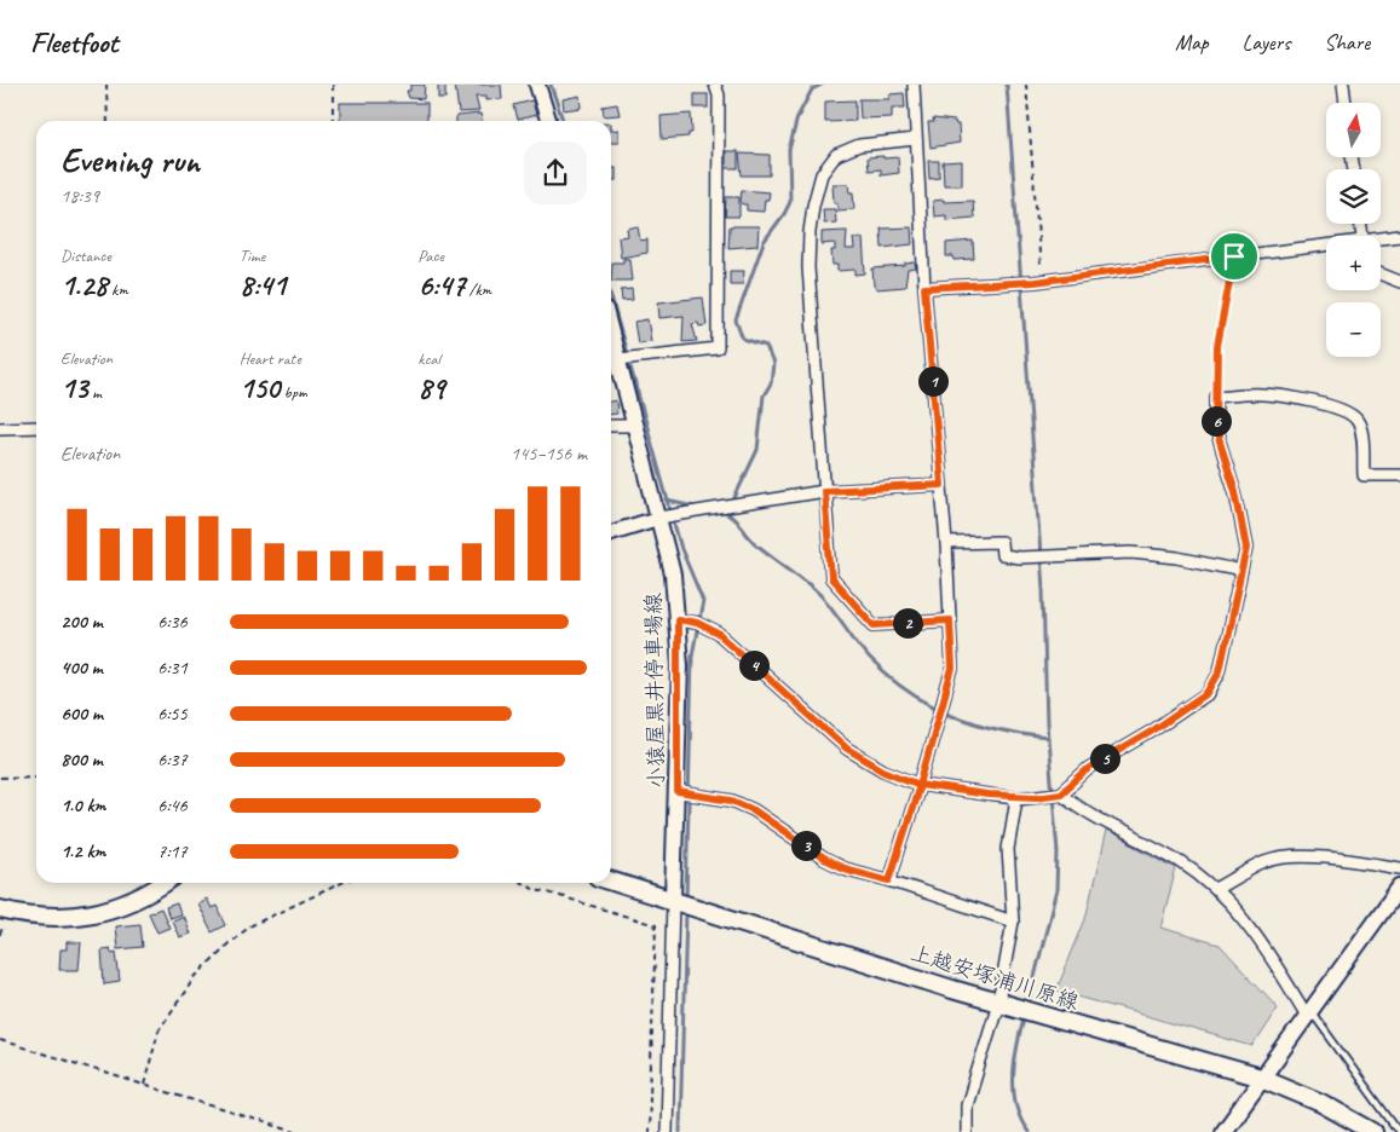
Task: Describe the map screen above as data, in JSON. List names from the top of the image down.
{
  "streets": {
    "main road": ["小猿屋黒井停車場線", "上越安塚浦川原線"]
  },
  "crossings": [
    ["小猿屋黒井停車場線", "上越安塚浦川原線"]
  ],
  "north": "top",
  "page": {
    "header": "Fleetfoot",
    "nav": ["Map", "Layers", "Share"],
    "map_buttons": ["+", "−"],
    "heading": ["Evening run", "18:39"],
    "stats": [
      ["Distance", "1.28 km"],
      ["Time", "8:41"],
      ["Pace", "6:47 /km"],
      ["Elevation", "13 m"],
      ["Heart rate", "150 bpm"],
      ["kcal", "89"]
    ],
    "pins": [
      "1",
      "6",
      "2",
      "4",
      "5",
      "3"
    ],
    "chart": ["Elevation", "145–156 m"],
    "list": [
      {
        "name": "200 m",
        "note": "6:36"
      },
      {
        "name": "400 m",
        "note": "6:31"
      },
      {
        "name": "600 m",
        "note": "6:55"
      },
      {
        "name": "800 m",
        "note": "6:37"
      },
      {
        "name": "1.0 km",
        "note": "6:46"
      },
      {
        "name": "1.2 km",
        "note": "7:17"
      }
    ]
  }
}
